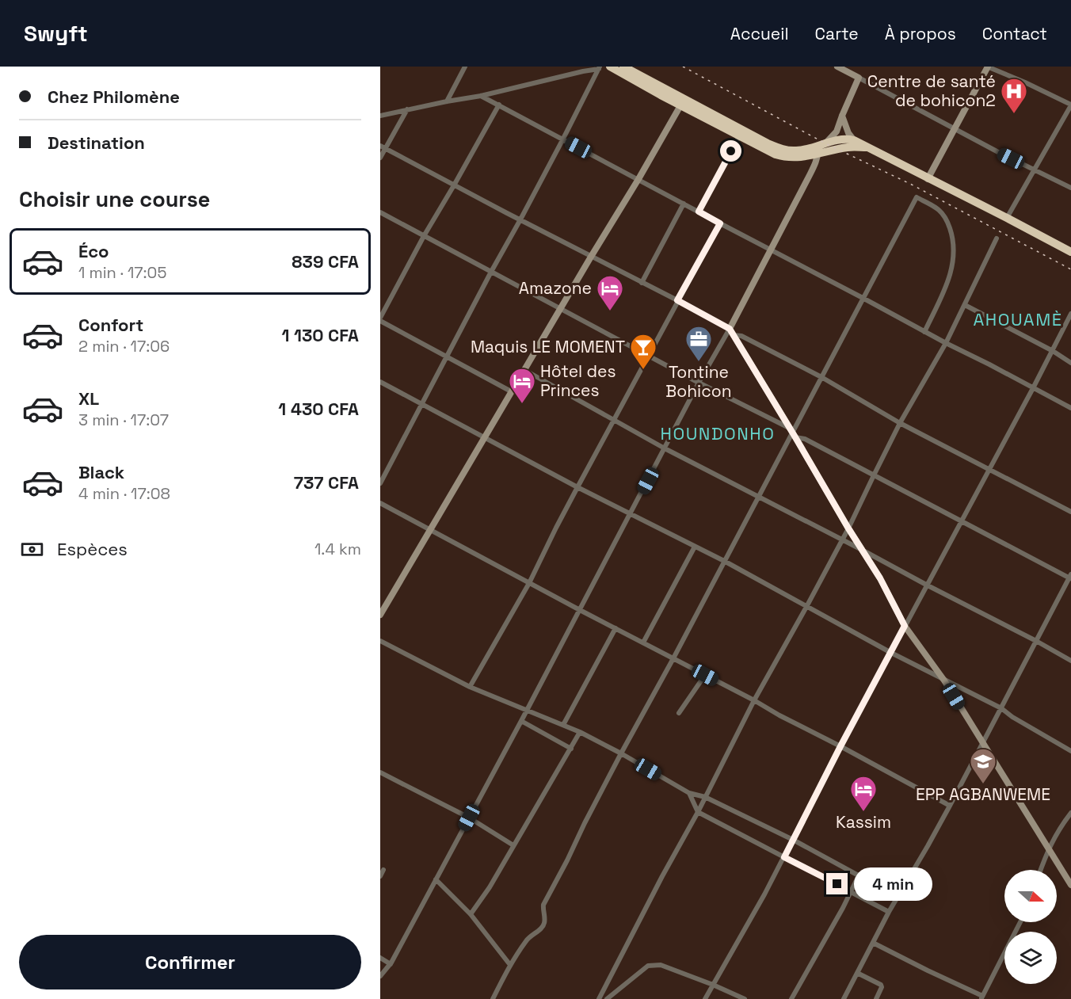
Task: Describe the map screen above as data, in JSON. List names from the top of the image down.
{
  "districts": ["AHOUAMÈ", "HOUNDONHO"],
  "places": {
    "hospital": ["Centre de santé de bohicon2"],
    "hotel": ["Amazone", "Hôtel des Princes", "Kassim"],
    "office": ["Tontine Bohicon"],
    "bar": ["Maquis LE MOMENT"],
    "school or university": ["EPP AGBANWEME"]
  },
  "north": "right",
  "page": {
    "header": "Swyft",
    "nav": [
      "Accueil",
      "Carte",
      "À propos",
      "Contact"
    ],
    "banner": ["Chez Philomène", "Destination"],
    "heading": "Choisir une course",
    "list": [
      {
        "name": "Éco",
        "note": "1 min · 17:05",
        "value": "839 CFA"
      },
      {
        "name": "Confort",
        "note": "2 min · 17:06",
        "value": "1 130 CFA"
      },
      {
        "name": "XL",
        "note": "3 min · 17:07",
        "value": "1 430 CFA"
      },
      {
        "name": "Black",
        "note": "4 min · 17:08",
        "value": "737 CFA"
      }
    ],
    "pay": ["Espèces", "1.4 km"],
    "bubble": "4 min",
    "buttons": "Confirmer"
  }
}
